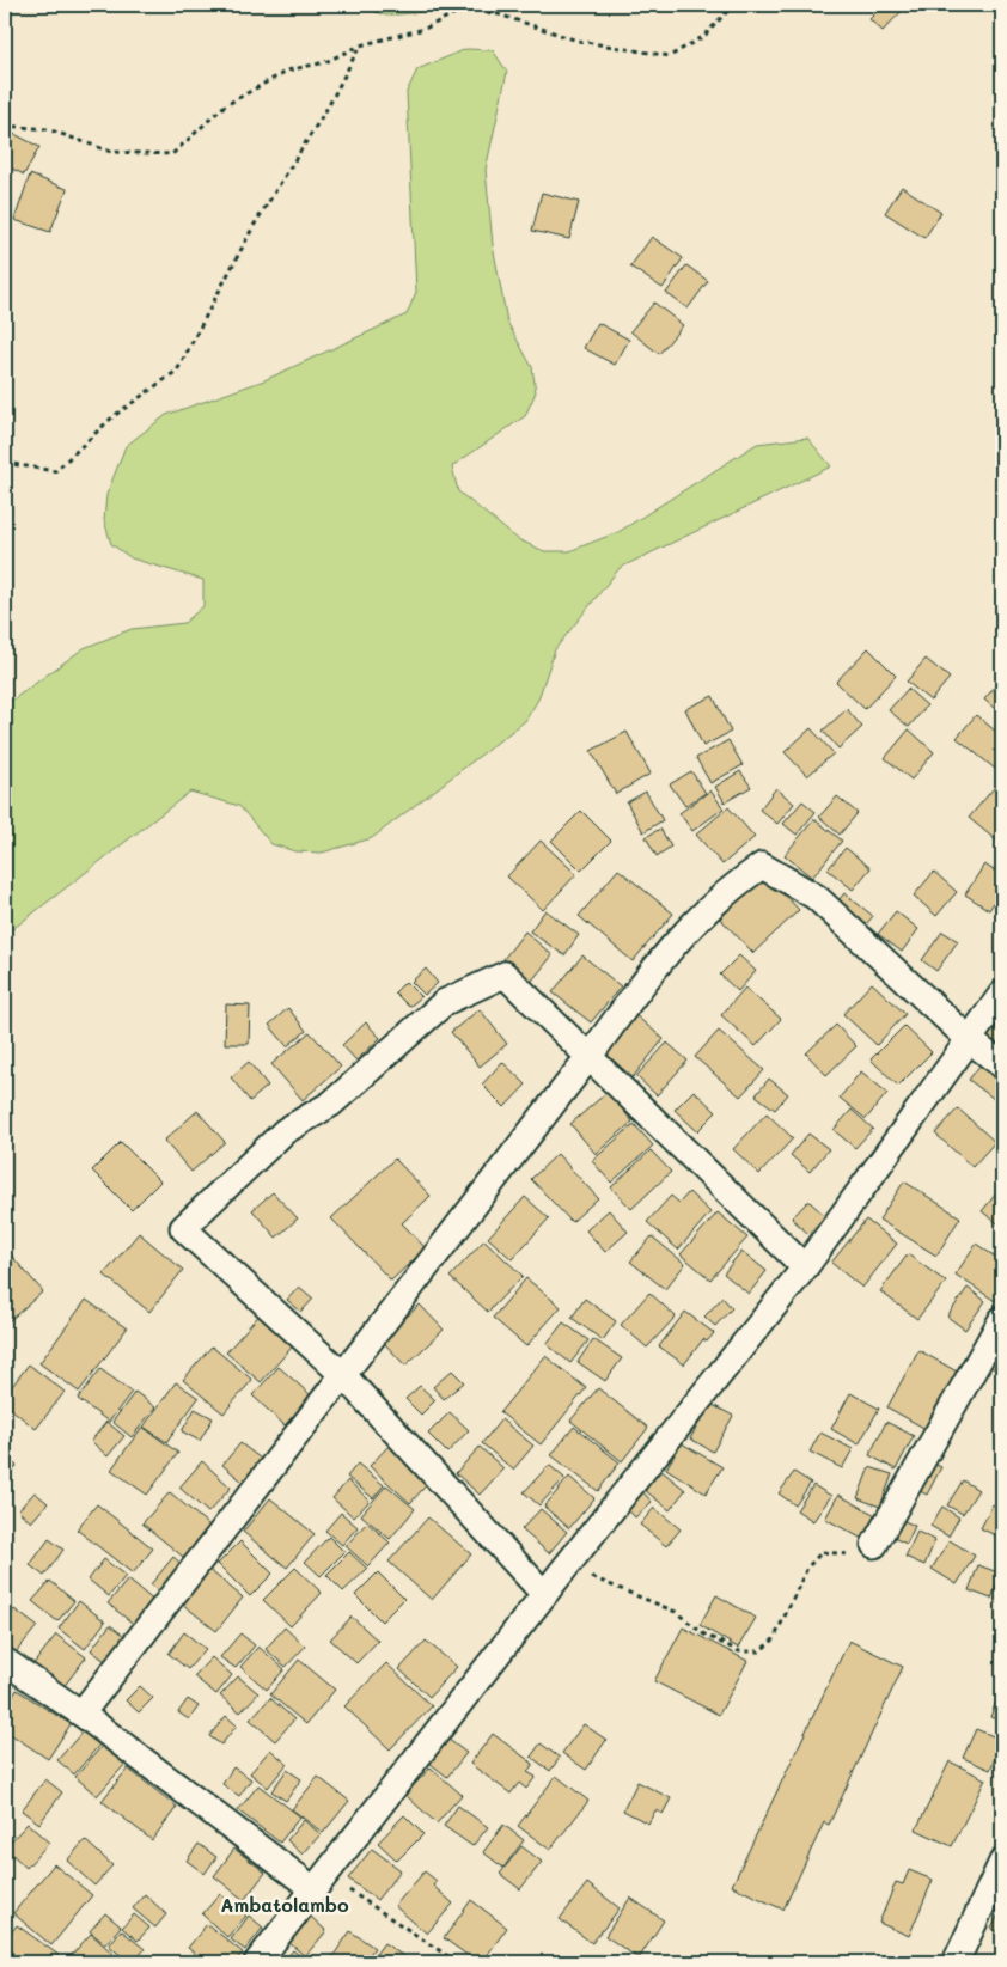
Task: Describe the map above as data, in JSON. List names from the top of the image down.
{
  "districts": ["Ambatolambo"]
}
